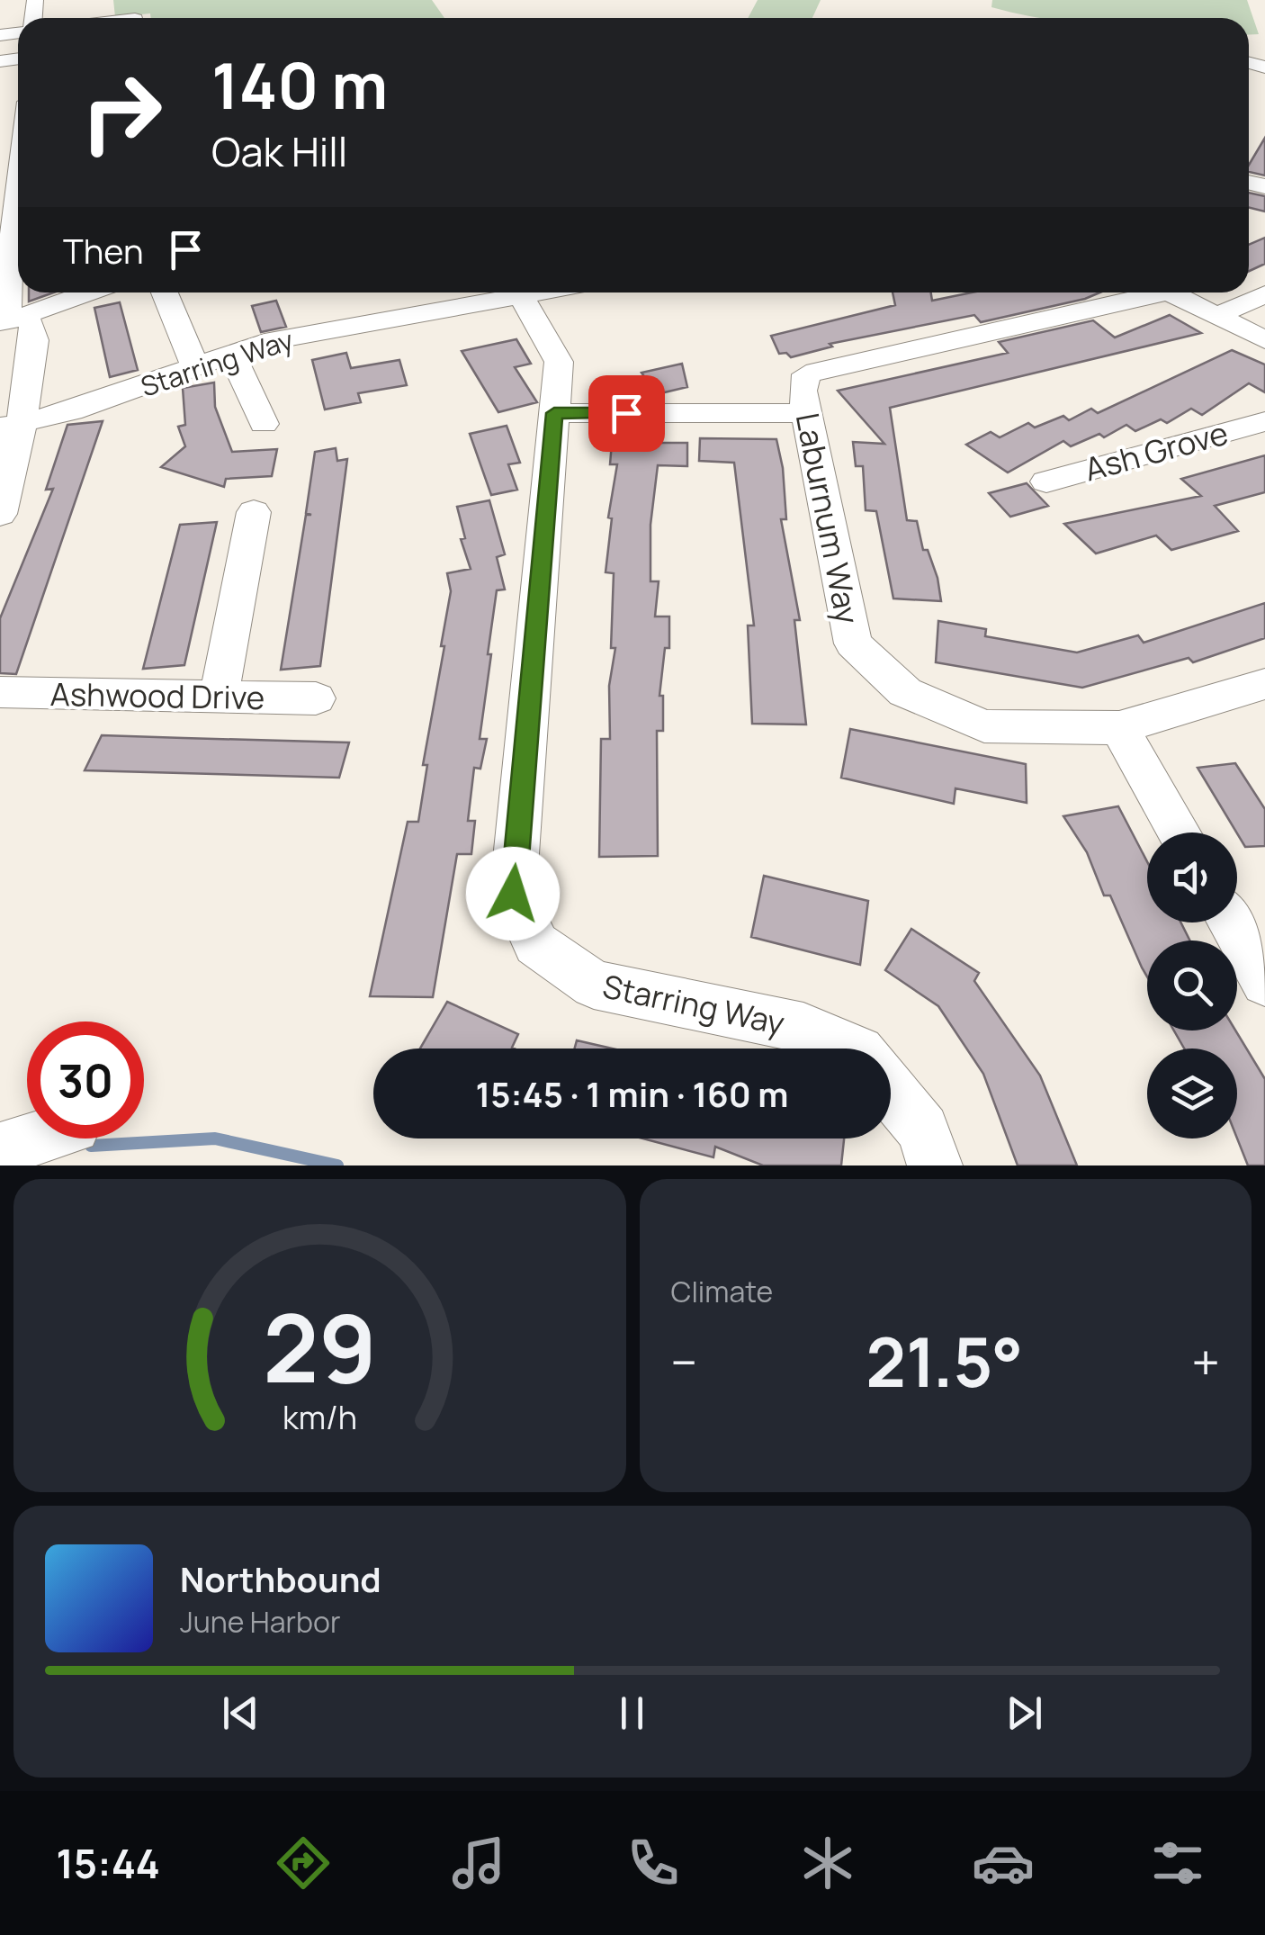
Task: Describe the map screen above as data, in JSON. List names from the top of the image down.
{
  "streets": {
    "street": [
      "Starring Way",
      "Ash Grove",
      "Laburnum Way",
      "Ashwood Drive"
    ]
  },
  "page": {
    "turn": ["140 m", "Oak Hill"],
    "then": "Then",
    "limit": "30",
    "trip": "15:45 · 1 min · 160 m",
    "tile": "Climate",
    "heat": ["−", "21.5°", "+"],
    "song": ["Northbound", "June Harbor"],
    "tabs": "15:44",
    "gauge": ["29", "km/h"]
  }
}
